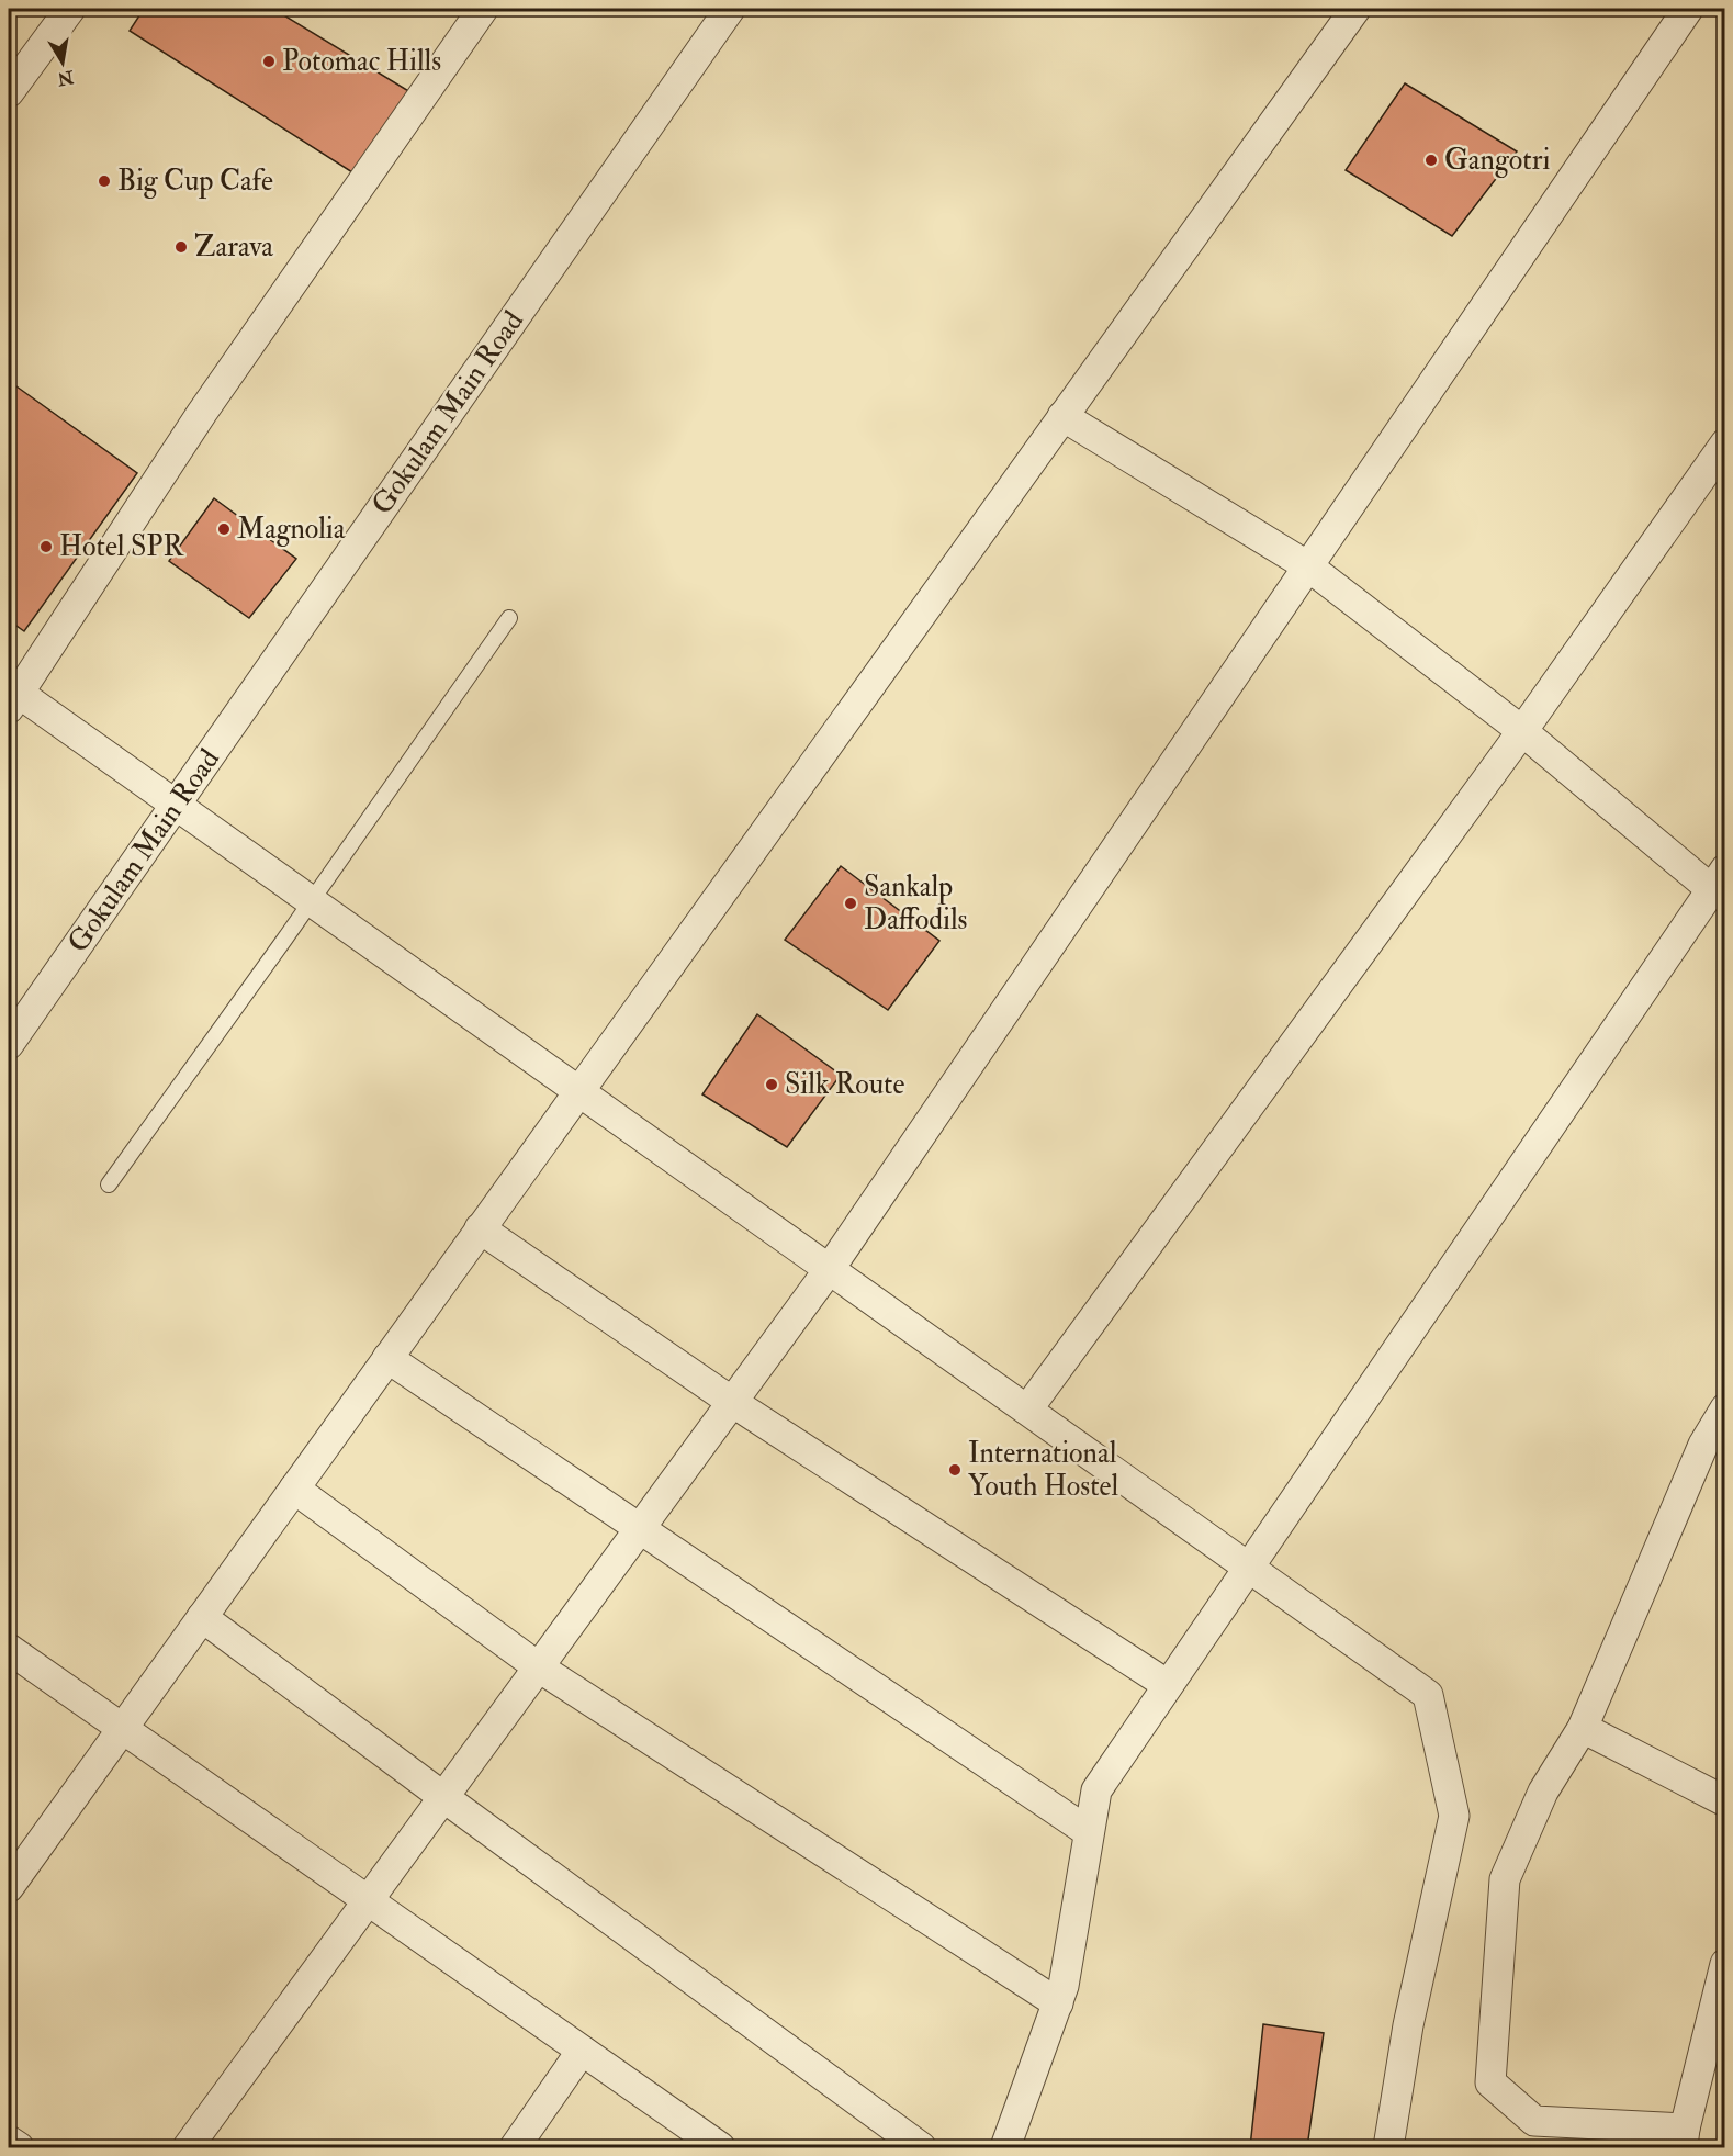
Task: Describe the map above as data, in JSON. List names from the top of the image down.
{
  "streets": {
    "street": ["Gokulam Main Road"]
  },
  "places": [
    "Potomac Hills",
    "Gangotri",
    "Big Cup Cafe",
    "Zarava",
    "Magnolia",
    "Hotel SPR",
    "Sankalp Daffodils",
    "Silk Route",
    "International Youth Hostel"
  ],
  "north": "bottom"
}
